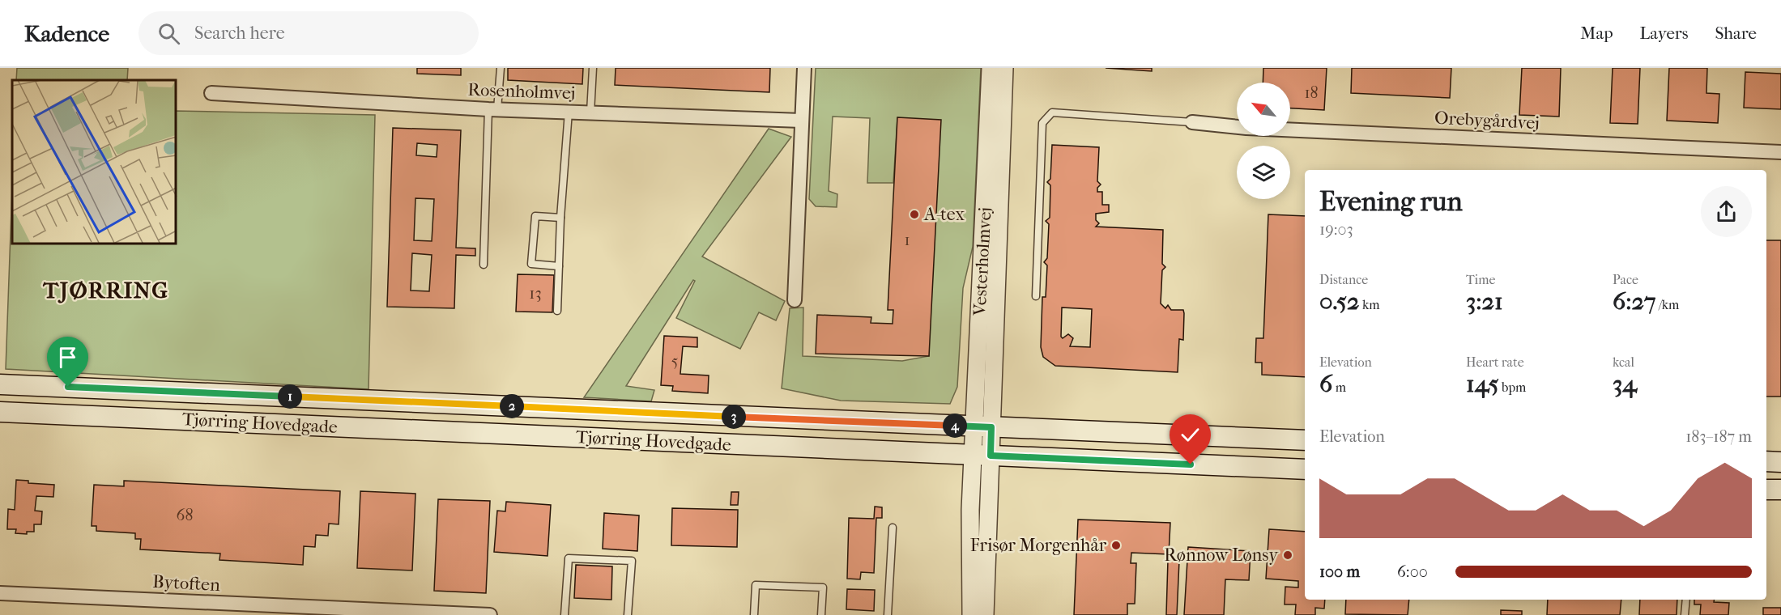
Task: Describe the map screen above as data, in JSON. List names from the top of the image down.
{
  "streets": {
    "main road": ["Tjørring Hovedgade"],
    "street": [
      "Rosenholmvej",
      "Orebygårdvej",
      "Vesterholmvej",
      "Bytoften"
    ]
  },
  "crossings": [
    ["Vesterholmvej", "Tjørring Hovedgade"]
  ],
  "districts": ["TJØRRING"],
  "places": ["A-tex", "Frisør Morgenhår", "Rønnow Lønsy"],
  "house_numbers": [
    "18",
    "1",
    "13",
    "5",
    "68"
  ],
  "north": "top left",
  "page": {
    "header": "Kadence",
    "search": "Search here",
    "nav": ["Map", "Layers", "Share"],
    "heading": ["Evening run", "19:03"],
    "stats": [
      ["Distance", "0.52 km"],
      ["Time", "3:21"],
      ["Pace", "6:27 /km"],
      ["Elevation", "6 m"],
      ["Heart rate", "145 bpm"],
      ["kcal", "34"]
    ],
    "pins": [
      "1",
      "2",
      "3",
      "4"
    ],
    "chart": ["Elevation", "183–187 m"],
    "list": [
      {
        "name": "100 m",
        "note": "6:00"
      }
    ]
  }
}
